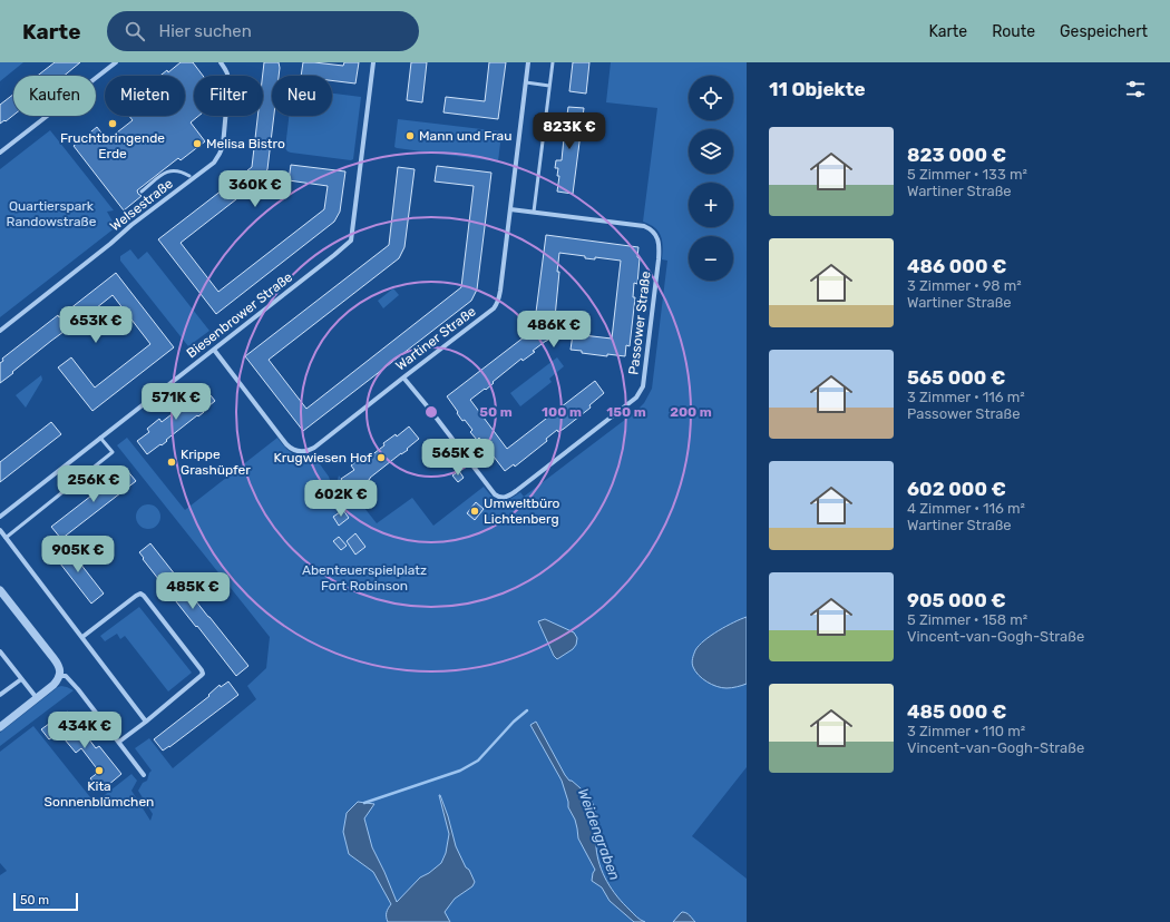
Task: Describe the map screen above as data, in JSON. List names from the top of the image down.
{
  "streets": {
    "street": [
      "Welsestraße",
      "Biesenbrower Straße",
      "Passower Straße",
      "Wartiner Straße"
    ]
  },
  "crossings": [
    ["Biesenbrower Straße", "Wartiner Straße"],
    ["Passower Straße", "Wartiner Straße"]
  ],
  "water": ["Weidengraben"],
  "parks": ["Quartierspark Randowstraße", "Abenteuerspielplatz Fort Robinson"],
  "places": [
    "Fruchtbringende Erde",
    "Mann und Frau",
    "Melisa Bistro",
    "Krugwiesen Hof",
    "Krippe Grashüpfer",
    "Umweltbüro Lichtenberg",
    "Kita Sonnenblümchen"
  ],
  "scale_bar": "50 m",
  "page": {
    "header": "Karte",
    "search": "Hier suchen",
    "nav": ["Karte", "Route", "Gespeichert"],
    "heading": "11 Objekte",
    "map_buttons": ["+", "−"],
    "chip": [
      "Kaufen",
      "Mieten",
      "Filter",
      "Neu"
    ],
    "price": [
      "823K €",
      "360K €",
      "653K €",
      "486K €",
      "571K €",
      "565K €",
      "256K €",
      "602K €",
      "905K €",
      "485K €",
      "434K €"
    ],
    "list": [
      {
        "name": "823 000 €",
        "note": "5 Zimmer · 133 m² · Wartiner Straße"
      },
      {
        "name": "486 000 €",
        "note": "3 Zimmer · 98 m² · Wartiner Straße"
      },
      {
        "name": "565 000 €",
        "note": "3 Zimmer · 116 m² · Passower Straße"
      },
      {
        "name": "602 000 €",
        "note": "4 Zimmer · 116 m² · Wartiner Straße"
      },
      {
        "name": "905 000 €",
        "note": "5 Zimmer · 158 m² · Vincent-van-Gogh-Straße"
      },
      {
        "name": "485 000 €",
        "note": "3 Zimmer · 110 m² · Vincent-van-Gogh-Straße"
      }
    ],
    "scale": "50 m"
  },
  "rings": [
    "50 m",
    "100 m",
    "150 m",
    "200 m"
  ]
}
